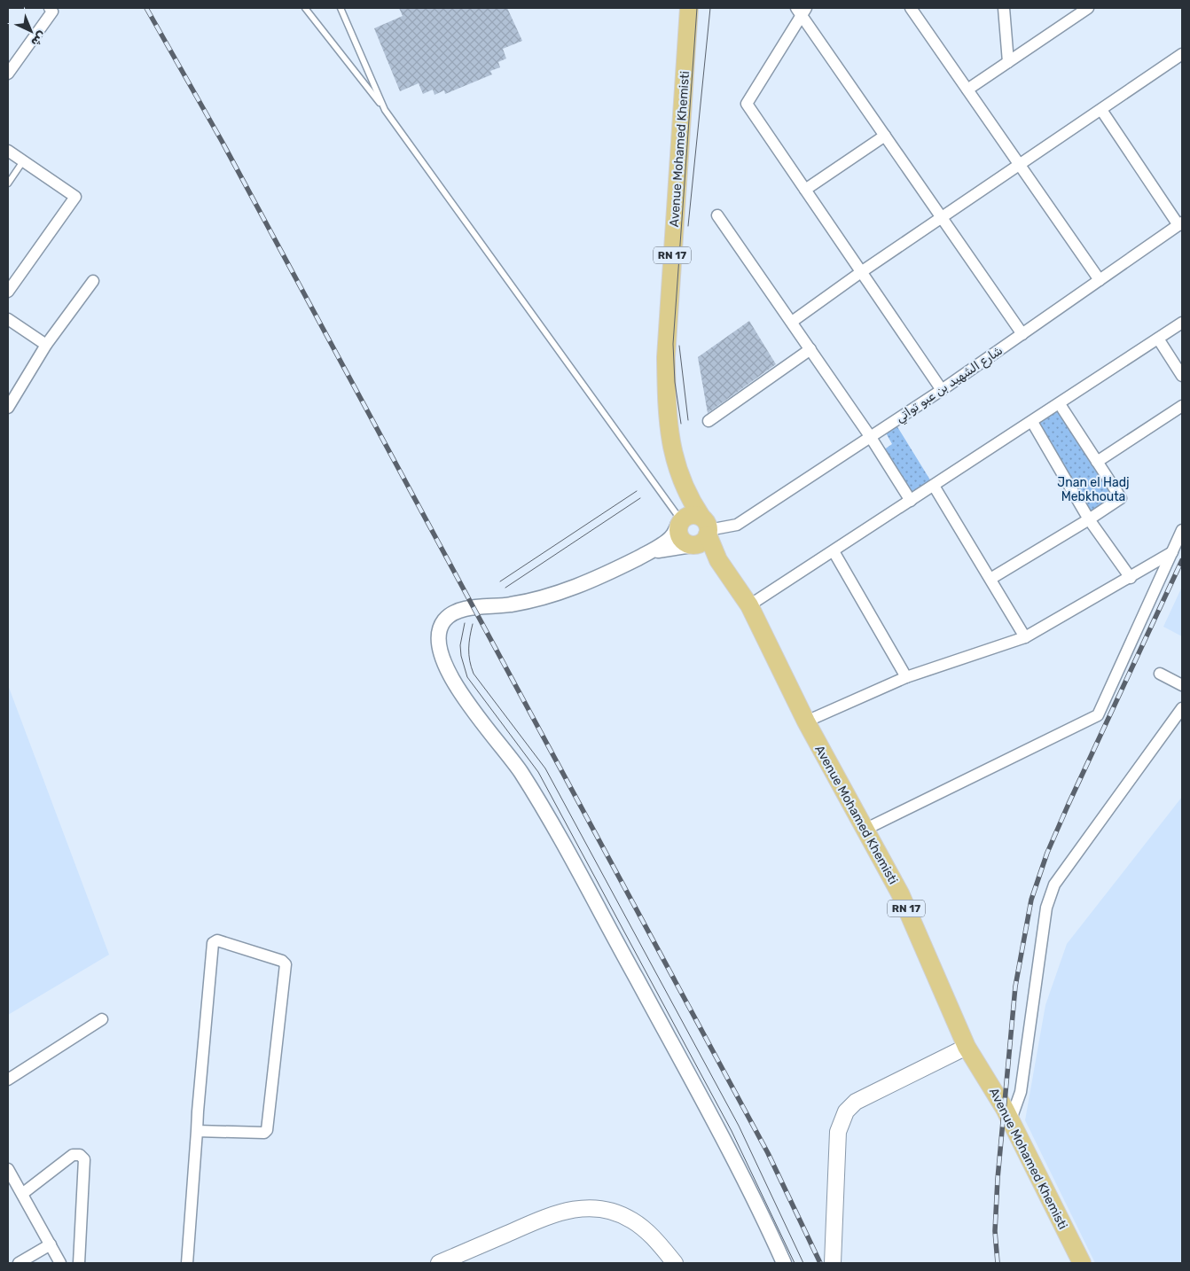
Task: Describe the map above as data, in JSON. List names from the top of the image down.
{
  "streets": {
    "main road": ["Avenue Mohamed Khemisti", "RN 17"],
    "street": ["شارع الشهيد بن عبو تواتي"]
  },
  "crossings": [
    ["Avenue Mohamed Khemisti", "شارع الشهيد بن عبو تواتي"]
  ],
  "parks": ["Jnan el Hadj Mebkhouta"],
  "north": "bottom right"
}
